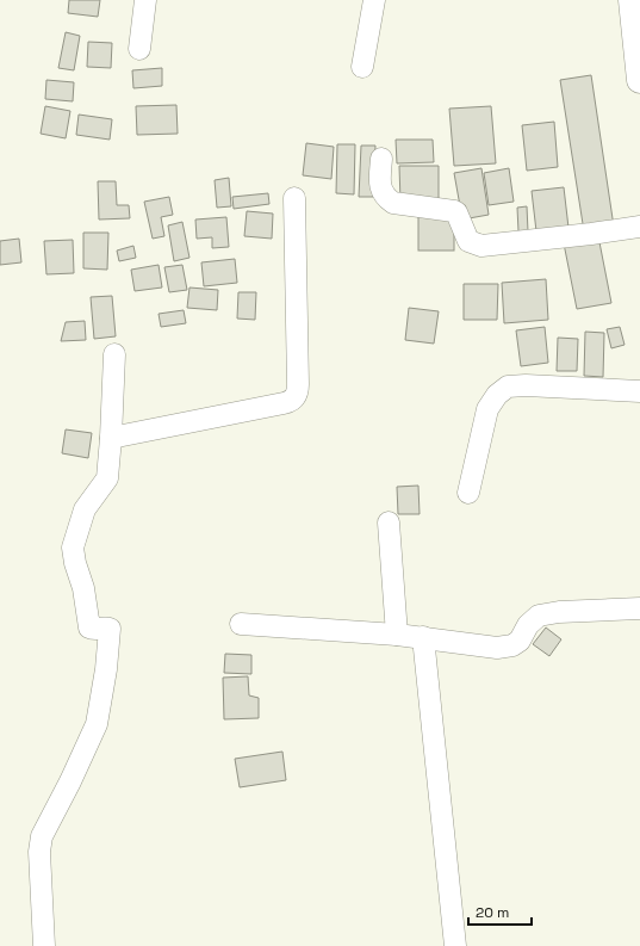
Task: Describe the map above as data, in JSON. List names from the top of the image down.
{
  "scale_bar": "20 m"
}
